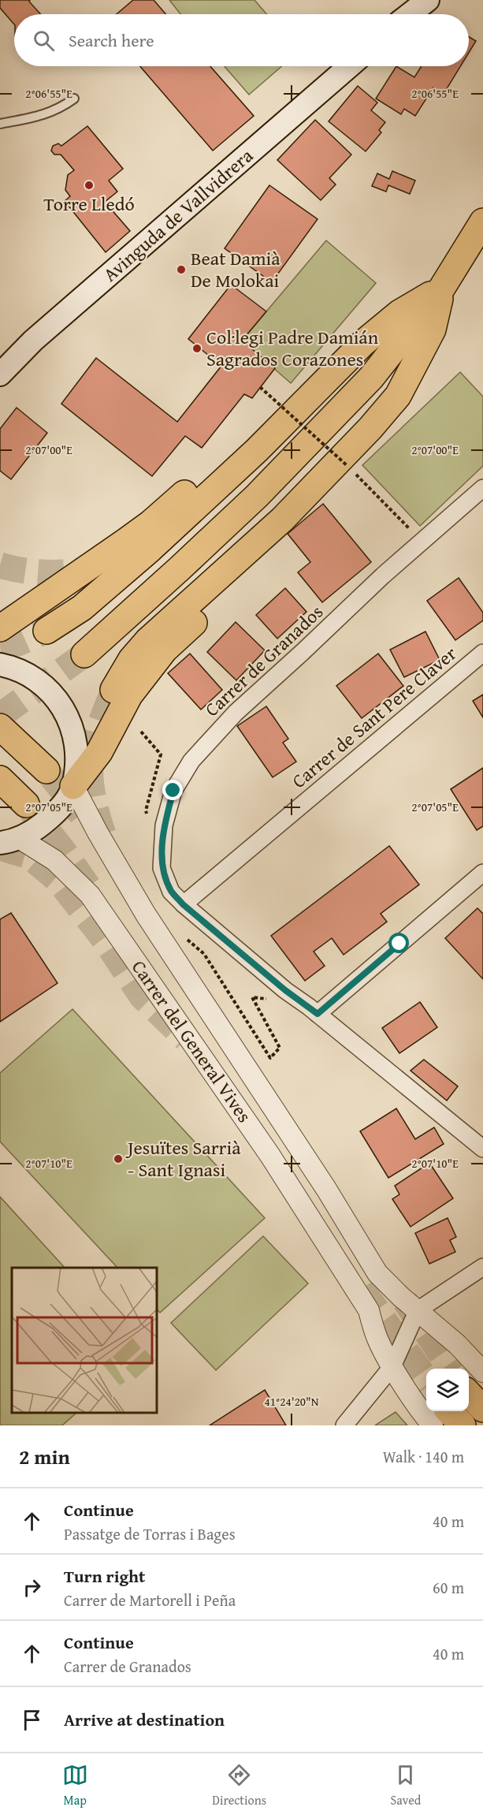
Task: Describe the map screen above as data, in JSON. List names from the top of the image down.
{
  "streets": {
    "main road": ["Avinguda de Vallvidrera"],
    "street": ["Carrer de Granados", "Carrer de Sant Pere Claver", "Carrer del General Vives"]
  },
  "crossings": [
    ["Carrer de Granados", "Carrer de Sant Pere Claver"]
  ],
  "places": [
    "Torre Lledó",
    "Beat Damià De Molokai",
    "Col·legi Padre Damián Sagrados Corazones",
    "Jesuïtes Sarrià - Sant Ignasi"
  ],
  "page": {
    "search": "Search here",
    "heading": ["2 min", "Walk · 140 m"],
    "list": [
      ["Continue", "Passatge de Torras i Bages", "40 m"],
      ["Turn right", "Carrer de Martorell i Peña", "60 m"],
      ["Continue", "Carrer de Granados", "40 m"],
      "Arrive at destination"
    ],
    "nav": ["Map", "Directions", "Saved"]
  },
  "coordinates": [
    "2°06'55\"E",
    "2°07'00\"E",
    "2°07'05\"E",
    "2°07'10\"E",
    "41°24'20\"N"
  ]
}
